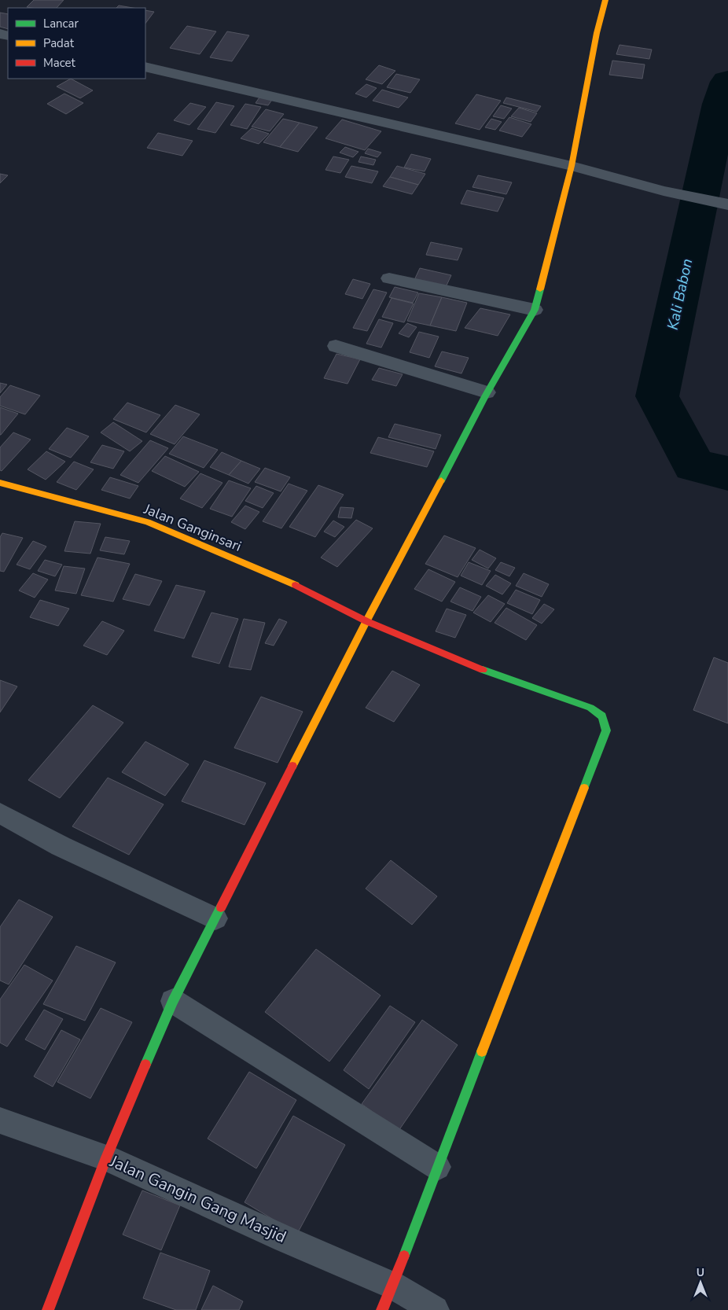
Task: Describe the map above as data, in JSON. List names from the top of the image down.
{
  "streets": {
    "street": ["Jalan Ganginsari", "Jalan Gangin Gang Masjid"]
  },
  "crossings": [
    ["Jalan Ganginsari", "Jalan Gangin Gang Masjid"]
  ],
  "water": ["Kali Babon"],
  "legend": ["Lancar", "Padat", "Macet"],
  "north": "top"
}
